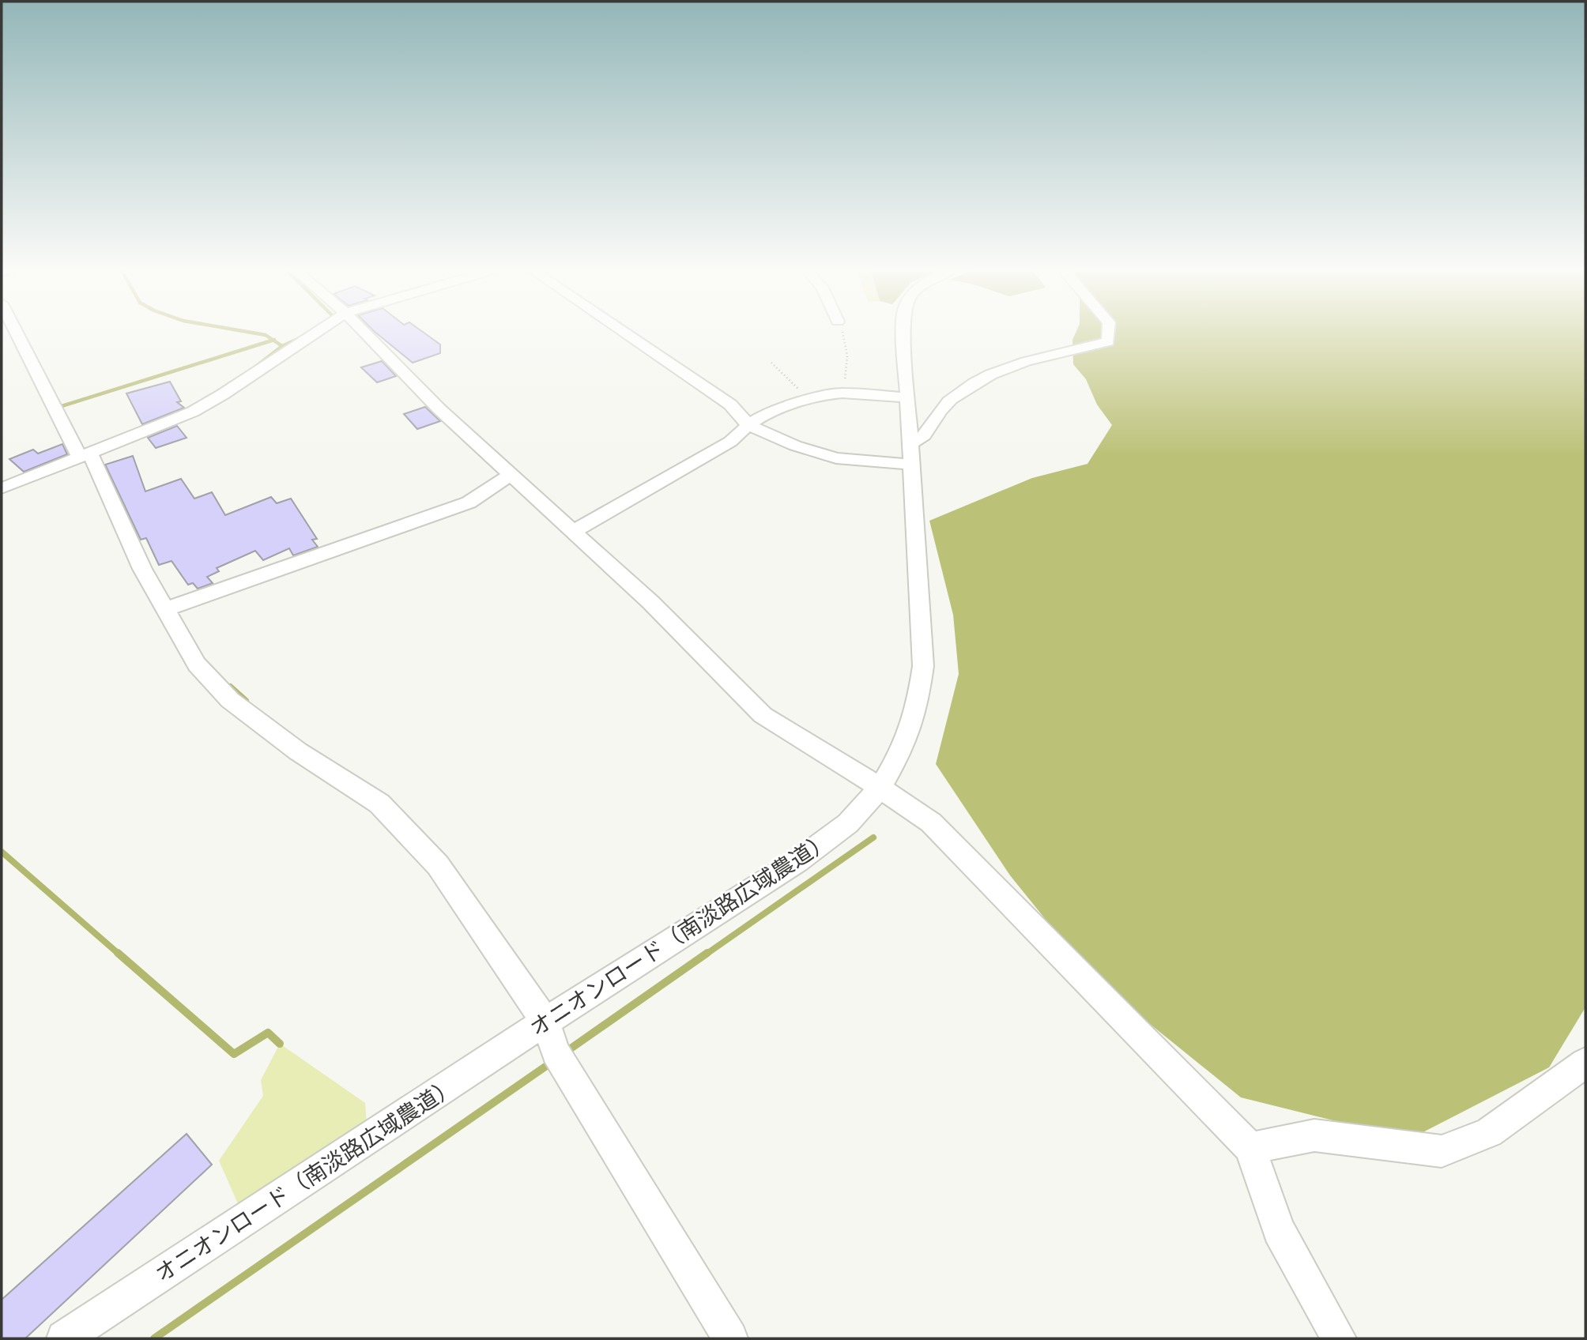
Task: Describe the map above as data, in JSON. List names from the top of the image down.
{
  "streets": {
    "street": ["オニオンロード（南淡路広域農道）"]
  }
}
